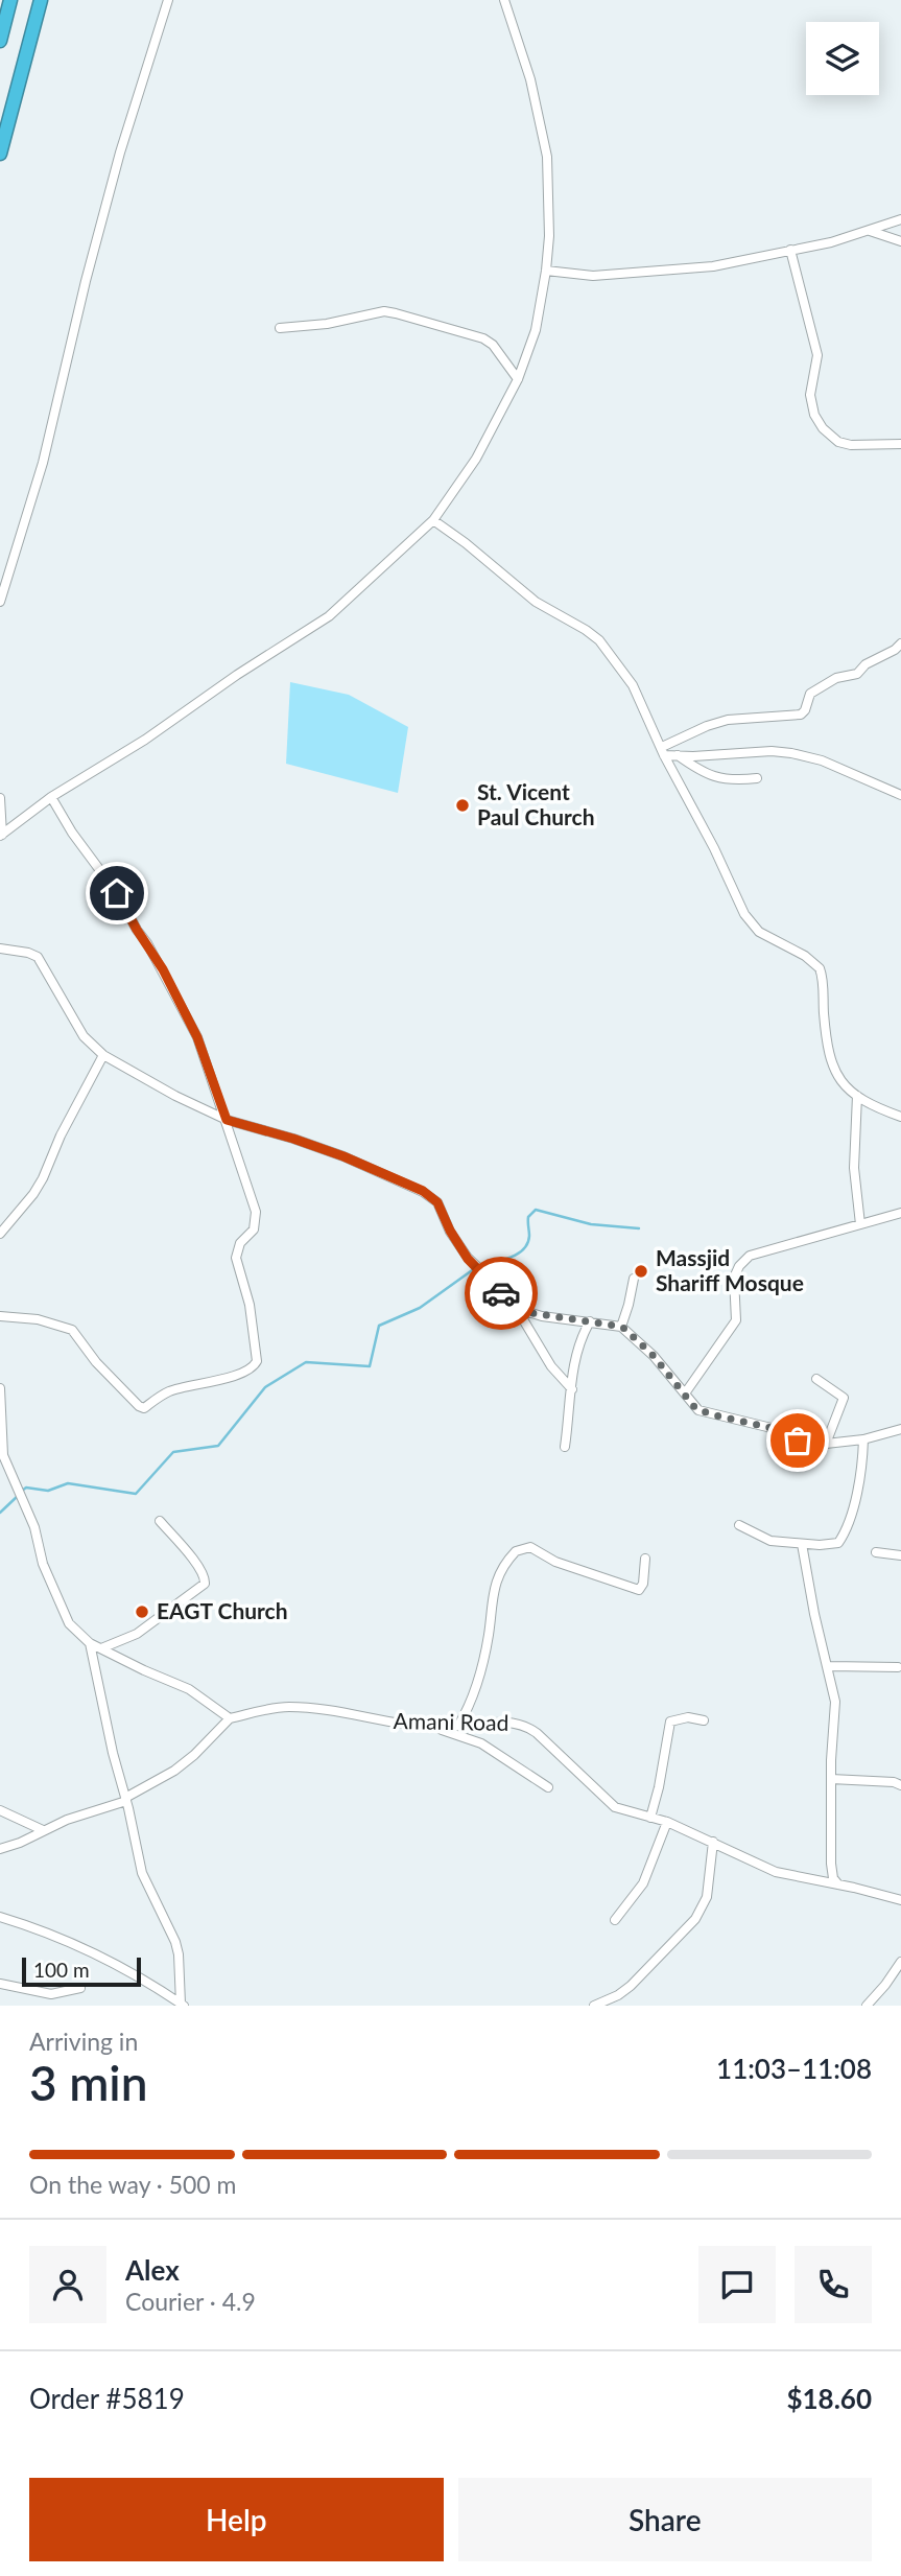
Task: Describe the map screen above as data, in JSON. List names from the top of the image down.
{
  "streets": {
    "street": ["Amani Road"]
  },
  "places": ["St. Vicent Paul Church", "Massjid Shariff Mosque", "EAGT Church"],
  "scale_bar": "100 m",
  "page": {
    "scale": "100 m",
    "heading": ["3 min", "Arriving in", "11:03–11:08"],
    "panel": [
      "Alex",
      "Courier · 4.9",
      "Order #5819",
      "$18.60"
    ],
    "bar": "On the way · 500 m",
    "buttons": ["Help", "Share"]
  }
}
